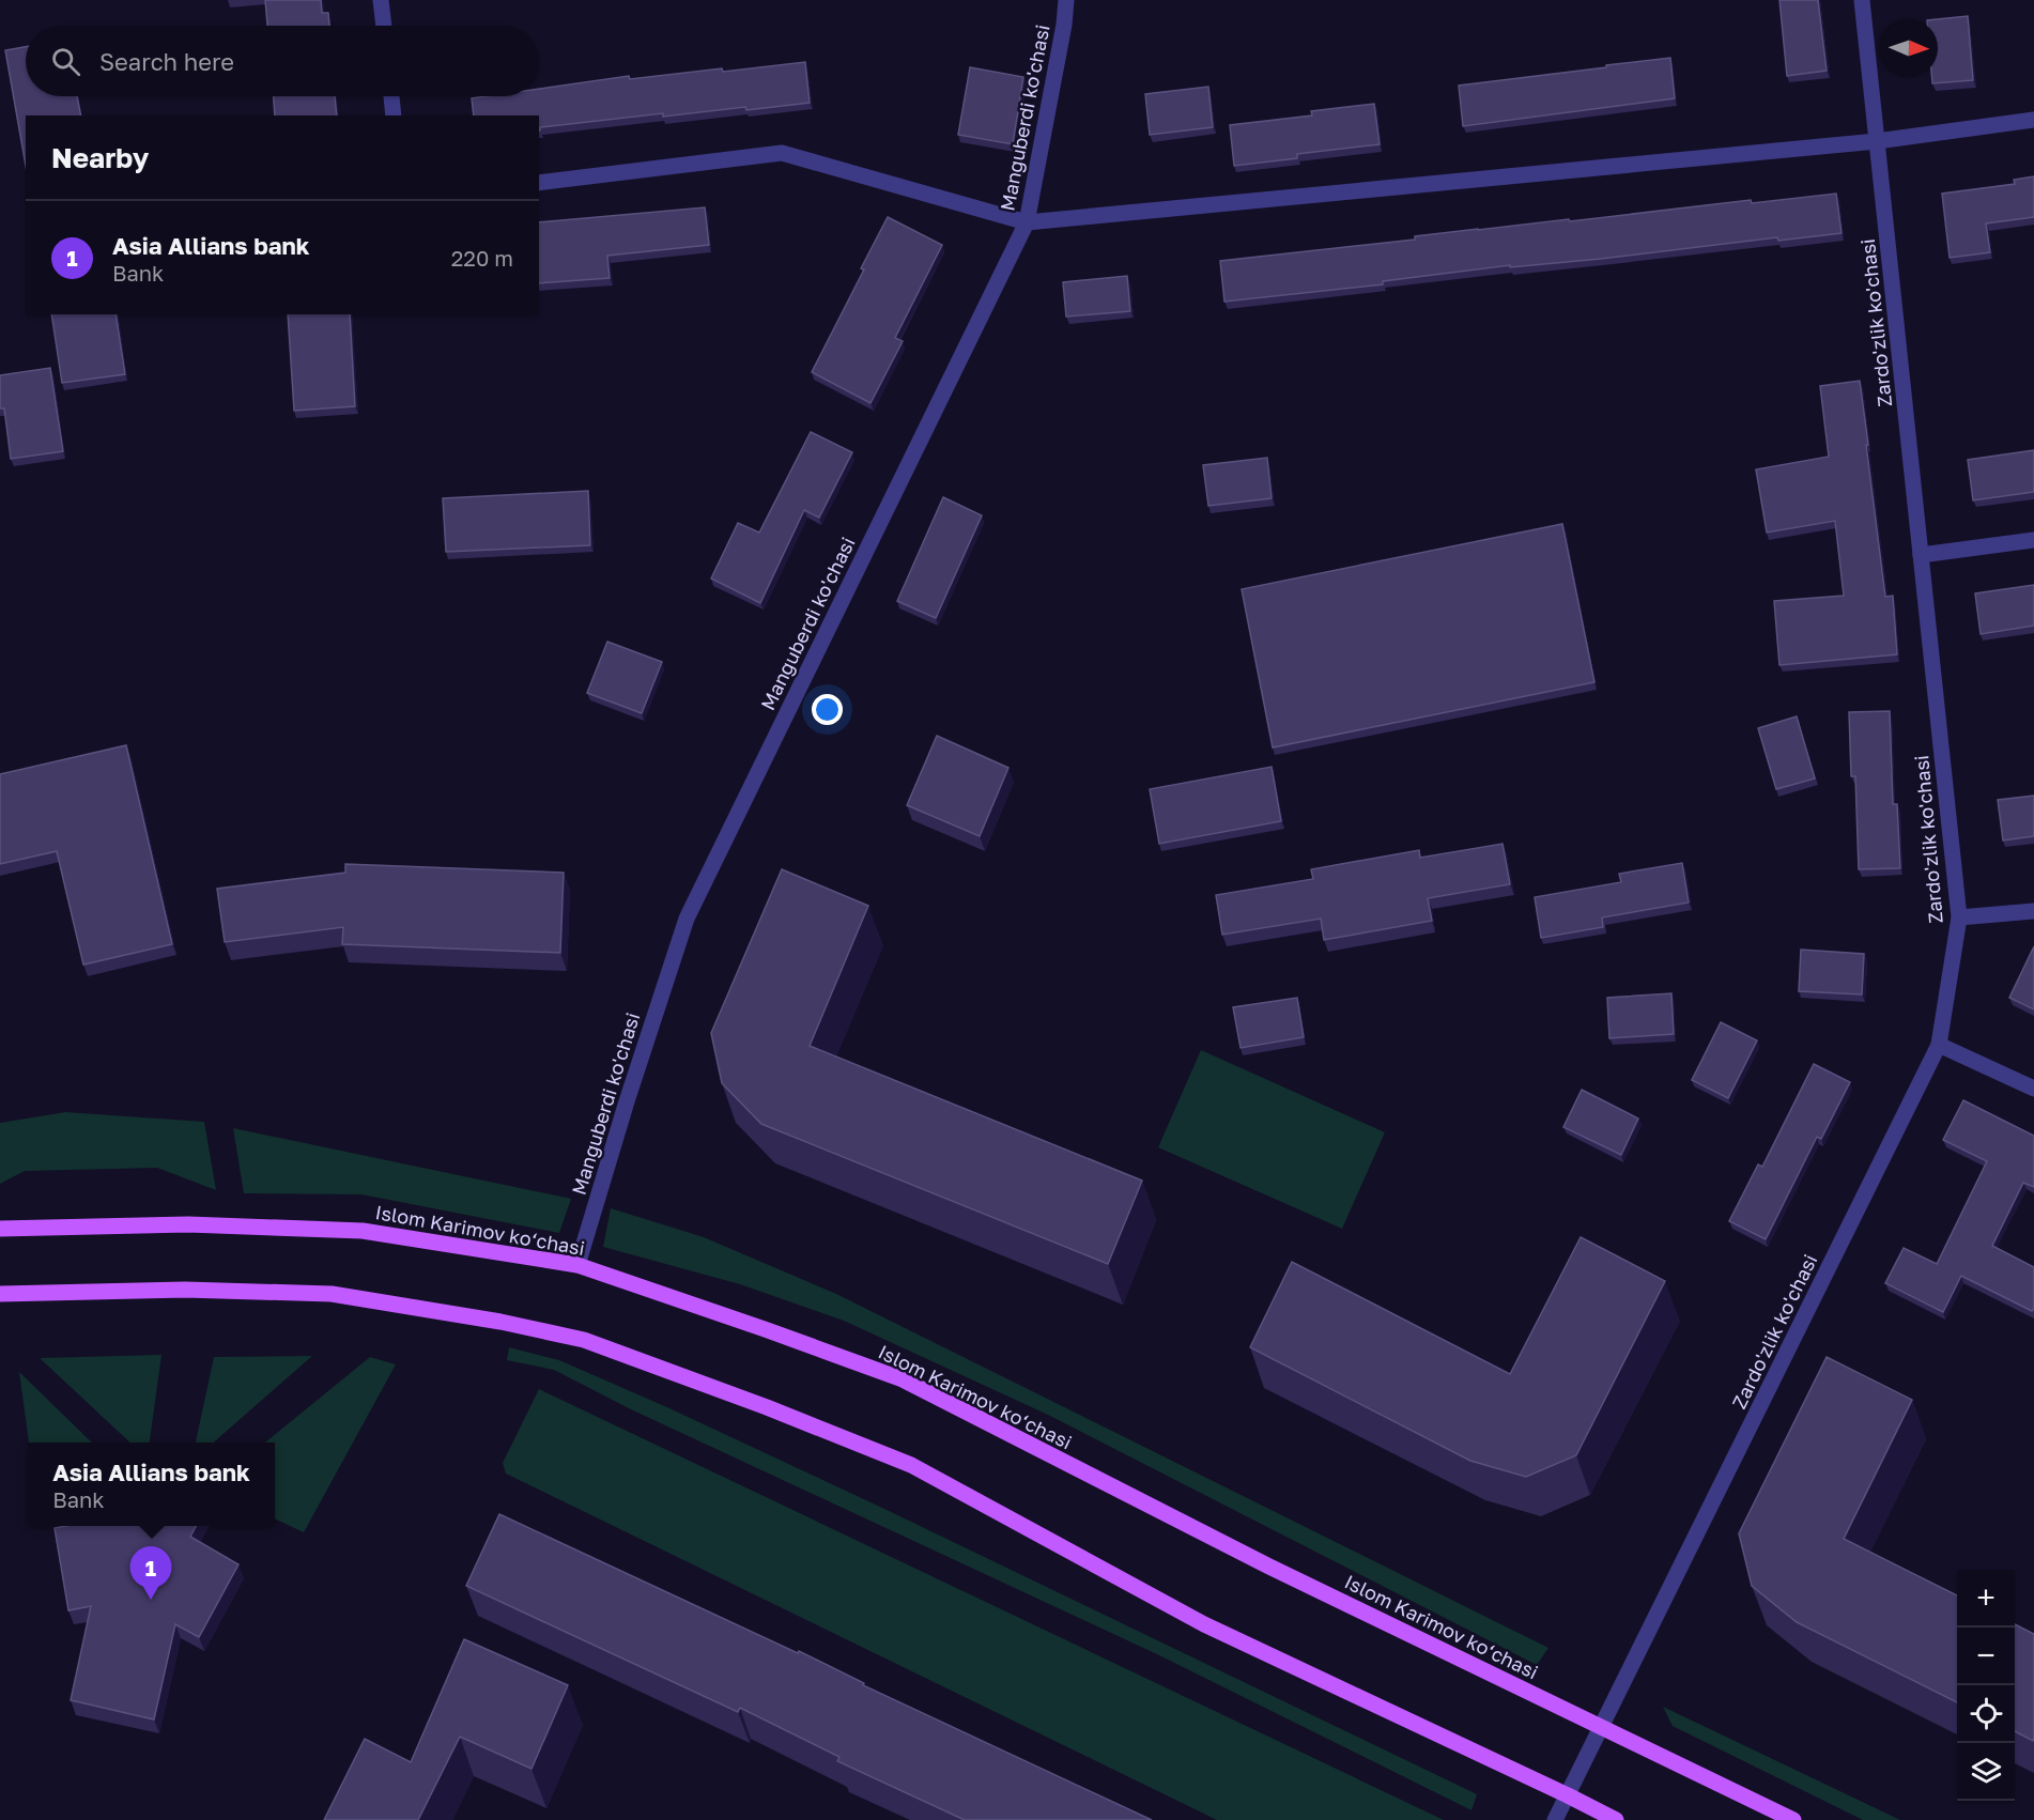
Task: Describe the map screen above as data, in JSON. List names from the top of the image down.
{
  "streets": {
    "main road": ["Islom Karimov ko‘chasi"],
    "street": ["Manguberdi ko'chasi", "Zardo'zlik ko'chasi"]
  },
  "crossings": [
    ["Manguberdi ko'chasi", "Islom Karimov ko‘chasi"],
    ["Zardo'zlik ko'chasi", "Islom Karimov ko‘chasi"]
  ],
  "north": "right",
  "page": {
    "search": "Search here",
    "heading": "Nearby",
    "list": [
      {
        "mark": "1",
        "name": "Asia Allians bank",
        "note": "Bank",
        "value": "220 m"
      }
    ],
    "popup": ["Asia Allians bank", "Bank"],
    "pins": "1",
    "map_buttons": ["+", "−"]
  }
}
